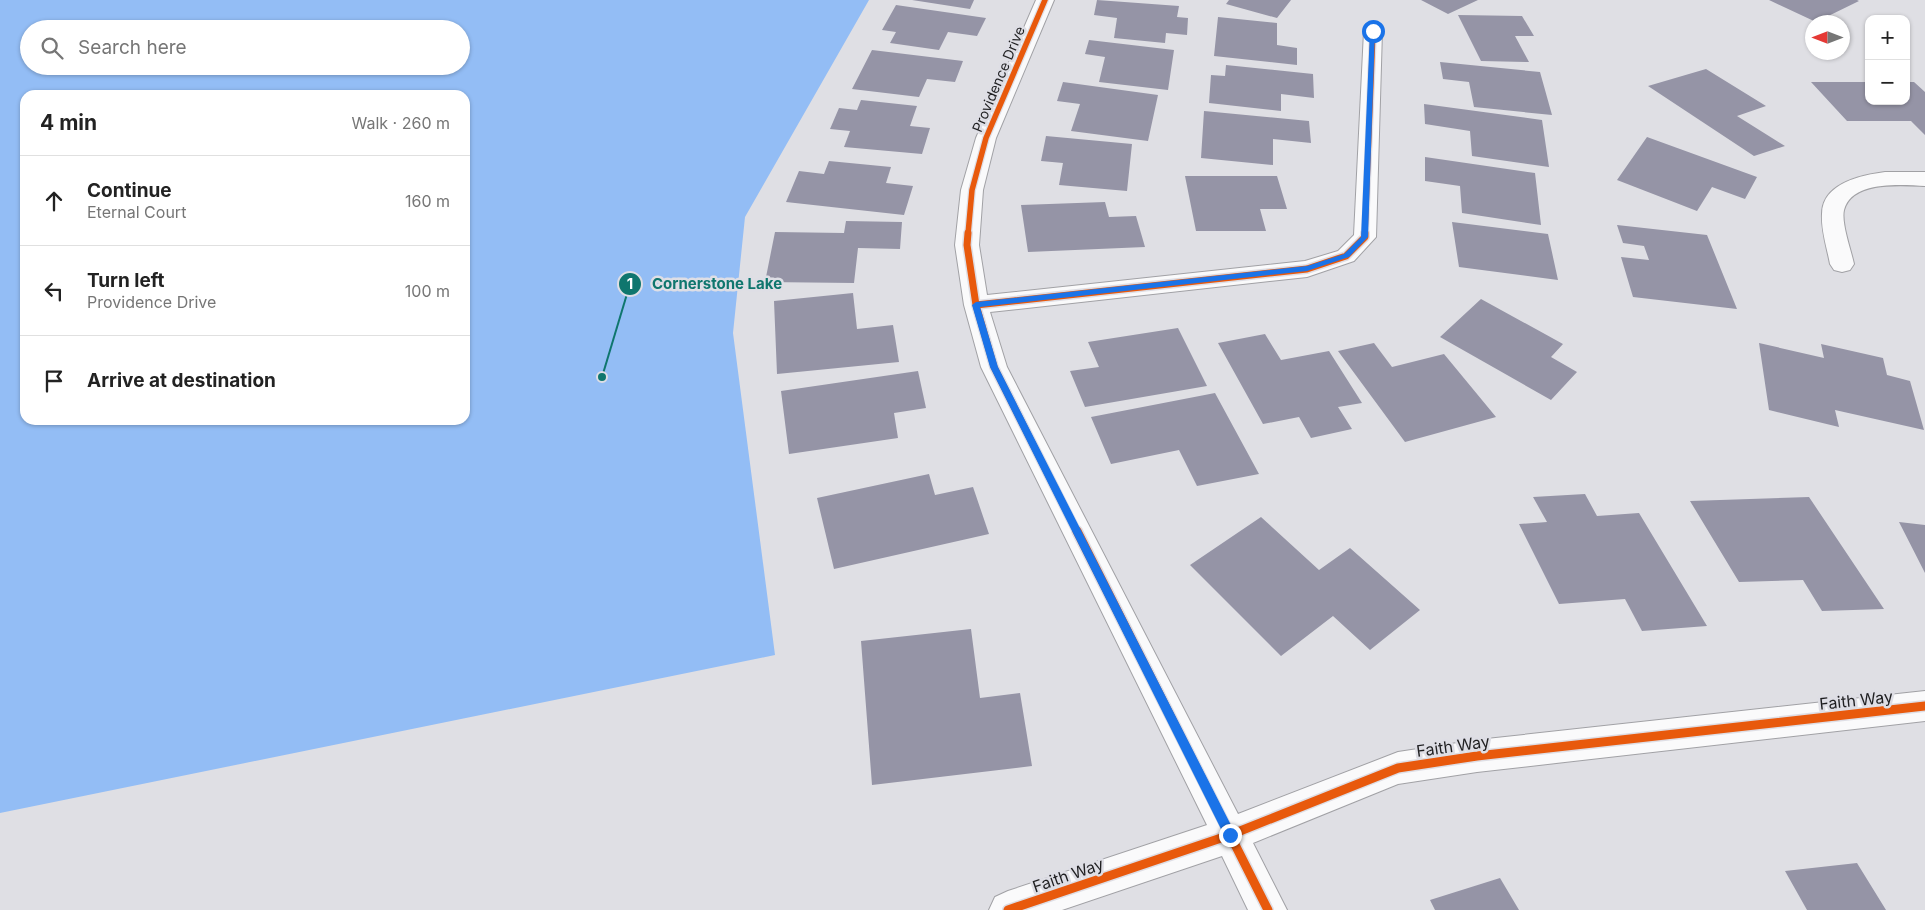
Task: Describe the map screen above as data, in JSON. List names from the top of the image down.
{
  "streets": {
    "street": ["Providence Drive", "Faith Way"]
  },
  "crossings": [
    ["Providence Drive", "Faith Way"]
  ],
  "places": ["Cornerstone Lake"],
  "north": "left",
  "page": {
    "map_buttons": ["+", "−"],
    "search": "Search here",
    "heading": ["4 min", "Walk · 260 m"],
    "list": [
      ["Continue", "Eternal Court", "160 m"],
      ["Turn left", "Providence Drive", "100 m"],
      "Arrive at destination"
    ]
  }
}
